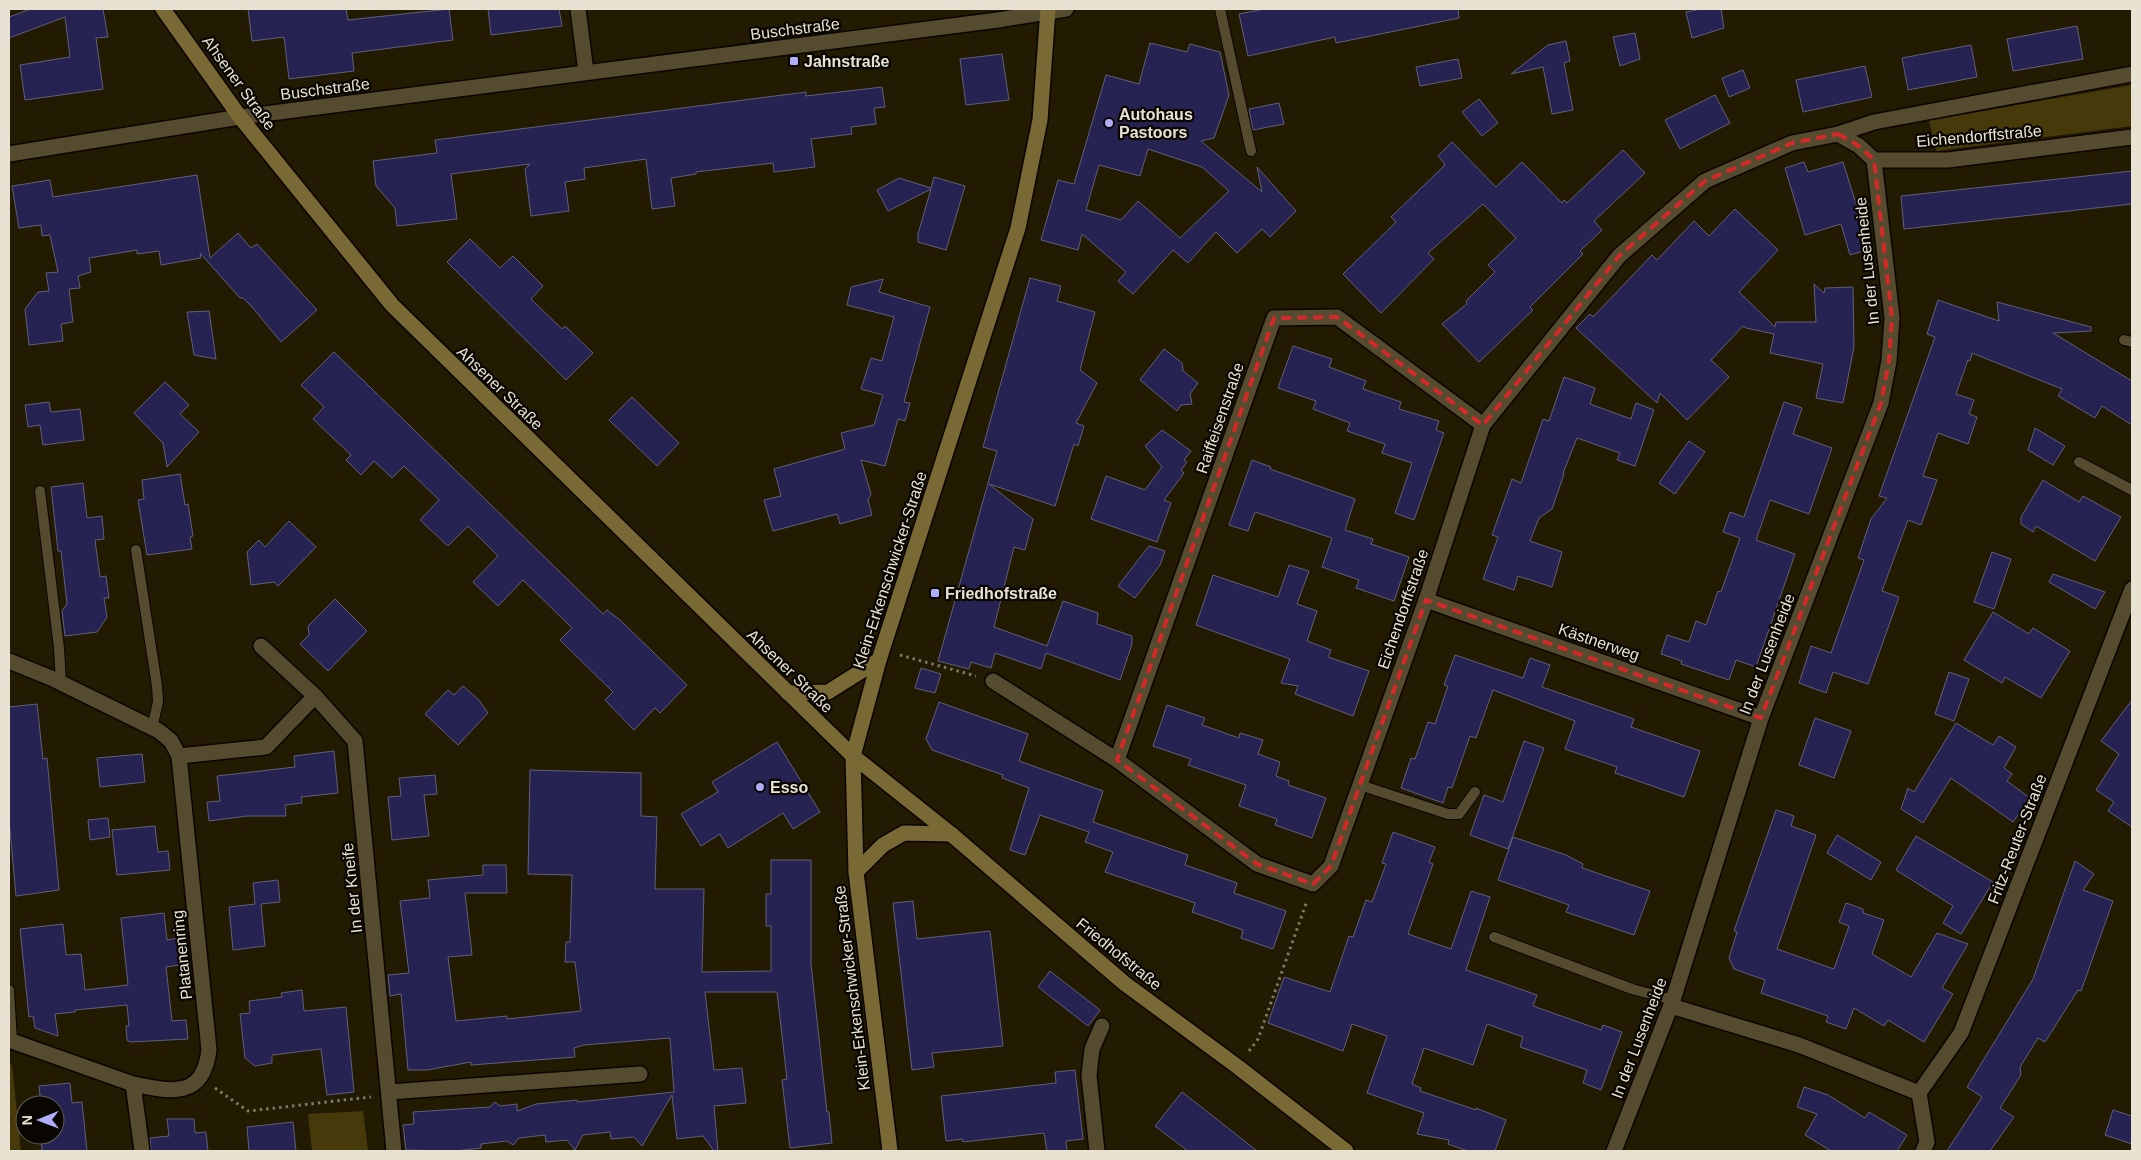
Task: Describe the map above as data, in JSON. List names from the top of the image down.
{
  "streets": {
    "main road": ["Ahsener Straße", "Klein-Erkenschwicker-Straße", "Friedhofstraße"],
    "street": [
      "Buschstraße",
      "Eichendorffstraße",
      "In der Lusenheide",
      "Raiffeisenstraße",
      "Kästnerweg",
      "Fritz-Reuter-Straße",
      "In der Kneife",
      "Platanenring"
    ]
  },
  "crossings": [
    ["Buschstraße", "Ahsener Straße"],
    ["Buschstraße", "Klein-Erkenschwicker-Straße"],
    ["Ahsener Straße", "Klein-Erkenschwicker-Straße"],
    ["Ahsener Straße", "Friedhofstraße"],
    ["Eichendorffstraße", "In der Lusenheide"],
    ["Eichendorffstraße", "Raiffeisenstraße"],
    ["Eichendorffstraße", "Kästnerweg"],
    ["In der Lusenheide", "Kästnerweg"],
    ["Klein-Erkenschwicker-Straße", "Friedhofstraße"]
  ],
  "places": {
    "transit": ["Jahnstraße", "Friedhofstraße"],
    "other": ["Autohaus Pastoors", "Esso"]
  },
  "north": "left"
}
